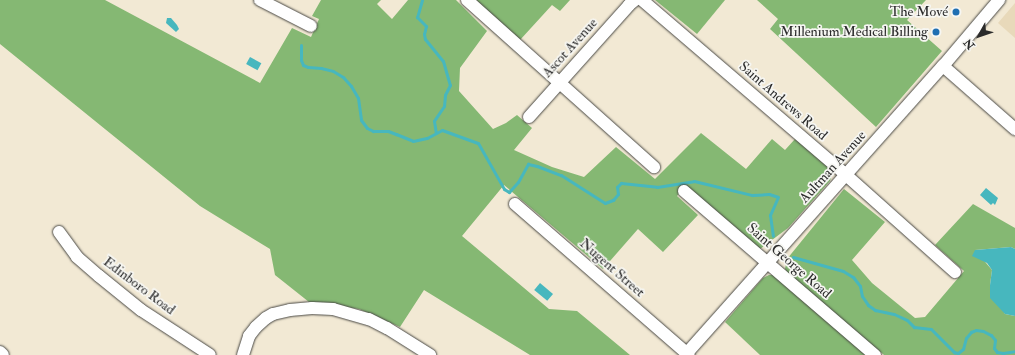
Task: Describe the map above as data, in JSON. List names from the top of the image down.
{
  "streets": {
    "street": [
      "Ascot Avenue",
      "Saint Andrews Road",
      "Aultman Avenue",
      "Saint George Road",
      "Nugent Street",
      "Edinboro Road"
    ]
  },
  "crossings": [
    ["Ascot Avenue", "Saint Andrews Road"],
    ["Saint Andrews Road", "Aultman Avenue"],
    ["Aultman Avenue", "Saint George Road"],
    ["Aultman Avenue", "Nugent Street"]
  ],
  "places": ["The Mové", "Millenium Medical Billing"],
  "north": "bottom left"
}
